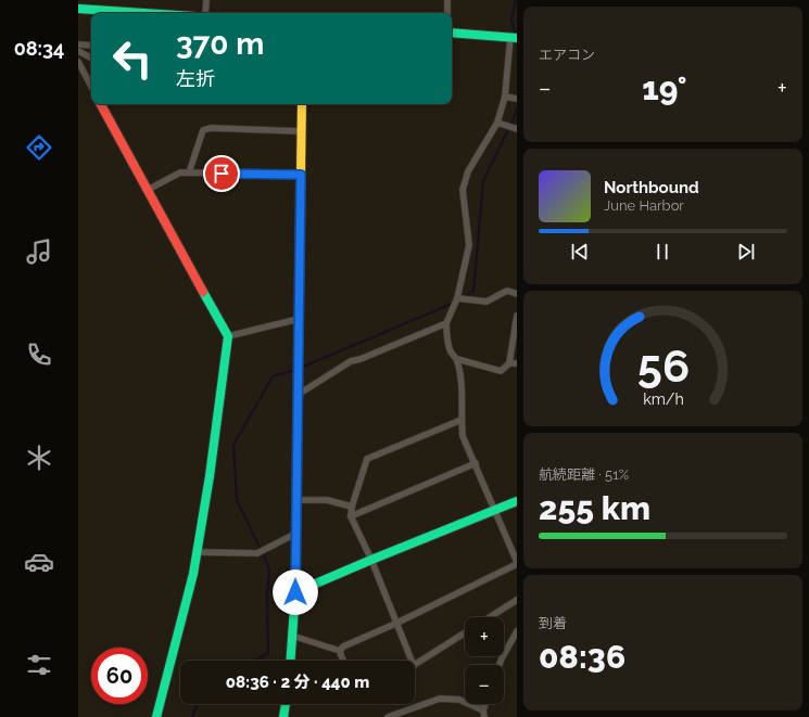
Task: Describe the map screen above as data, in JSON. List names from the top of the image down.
{
  "page": {
    "tabs": "08:34",
    "tile": [
      "エアコン",
      ["航続距離 · 51%", "255 km"],
      ["到着", "08:36"]
    ],
    "turn": ["370 m", "左折"],
    "heat": ["−", "19°", "+"],
    "song": ["Northbound", "June Harbor"],
    "map_buttons": ["+", "−"],
    "limit": "60",
    "trip": "08:36 · 2 分 · 440 m",
    "gauge": ["56", "km/h"]
  }
}
